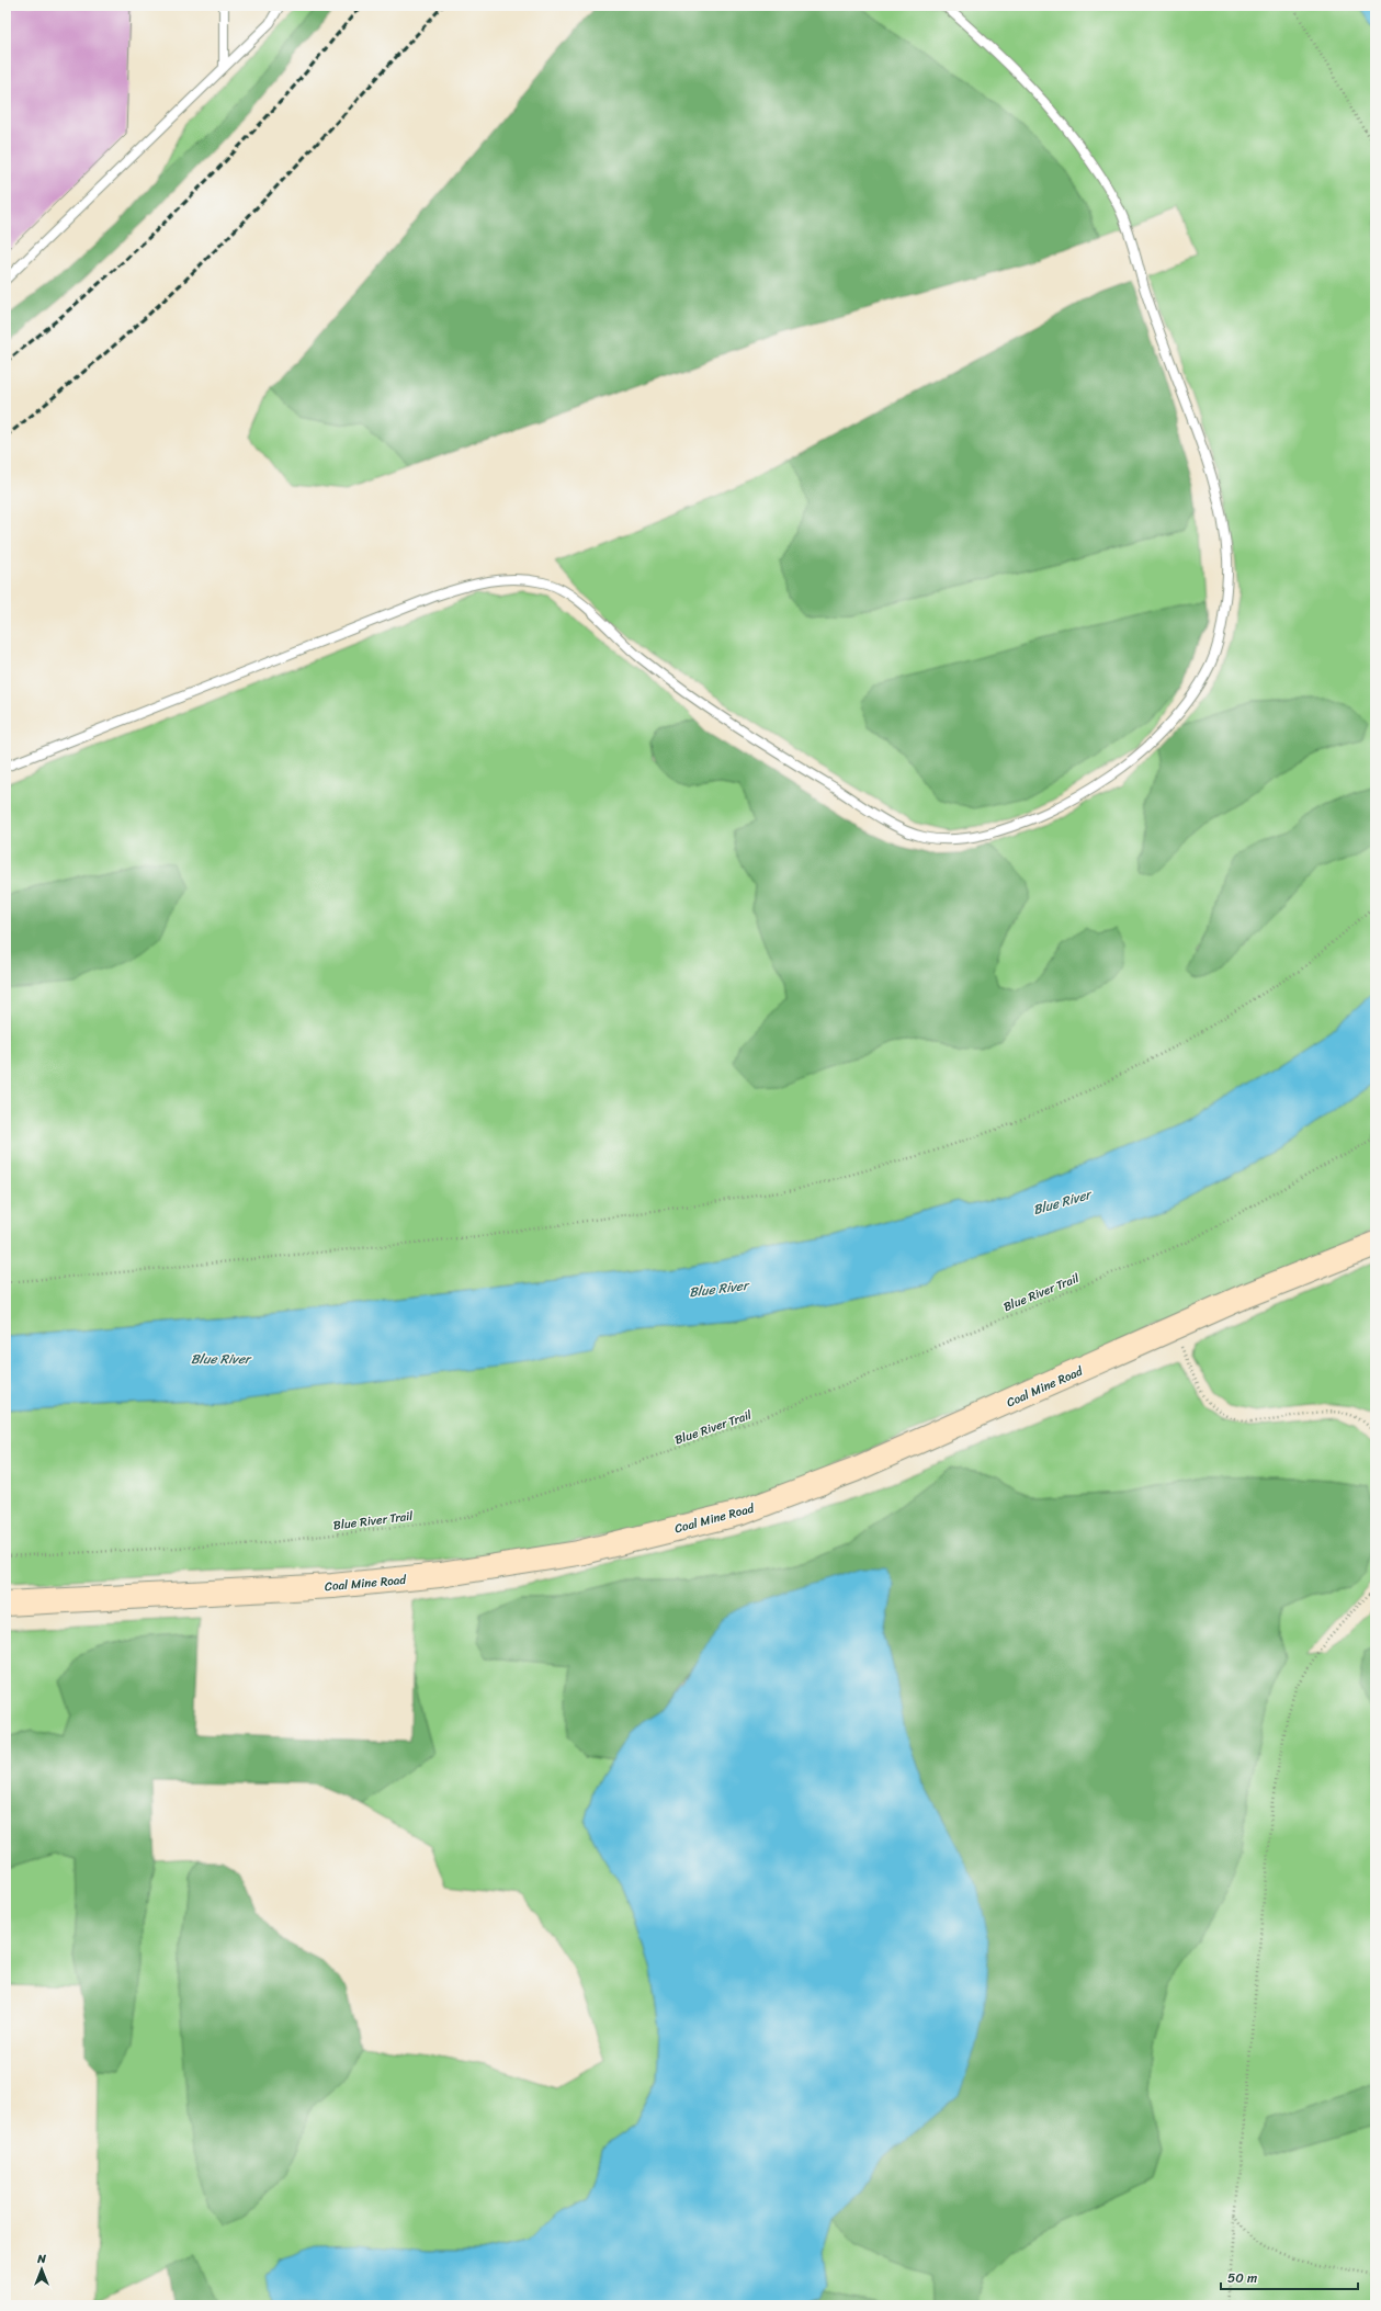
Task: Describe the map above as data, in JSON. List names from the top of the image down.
{
  "streets": {
    "street": ["Coal Mine Road"],
    "path": ["Blue River Trail"]
  },
  "water": ["Blue River"],
  "scale_bar": "50 m",
  "north": "top"
}
